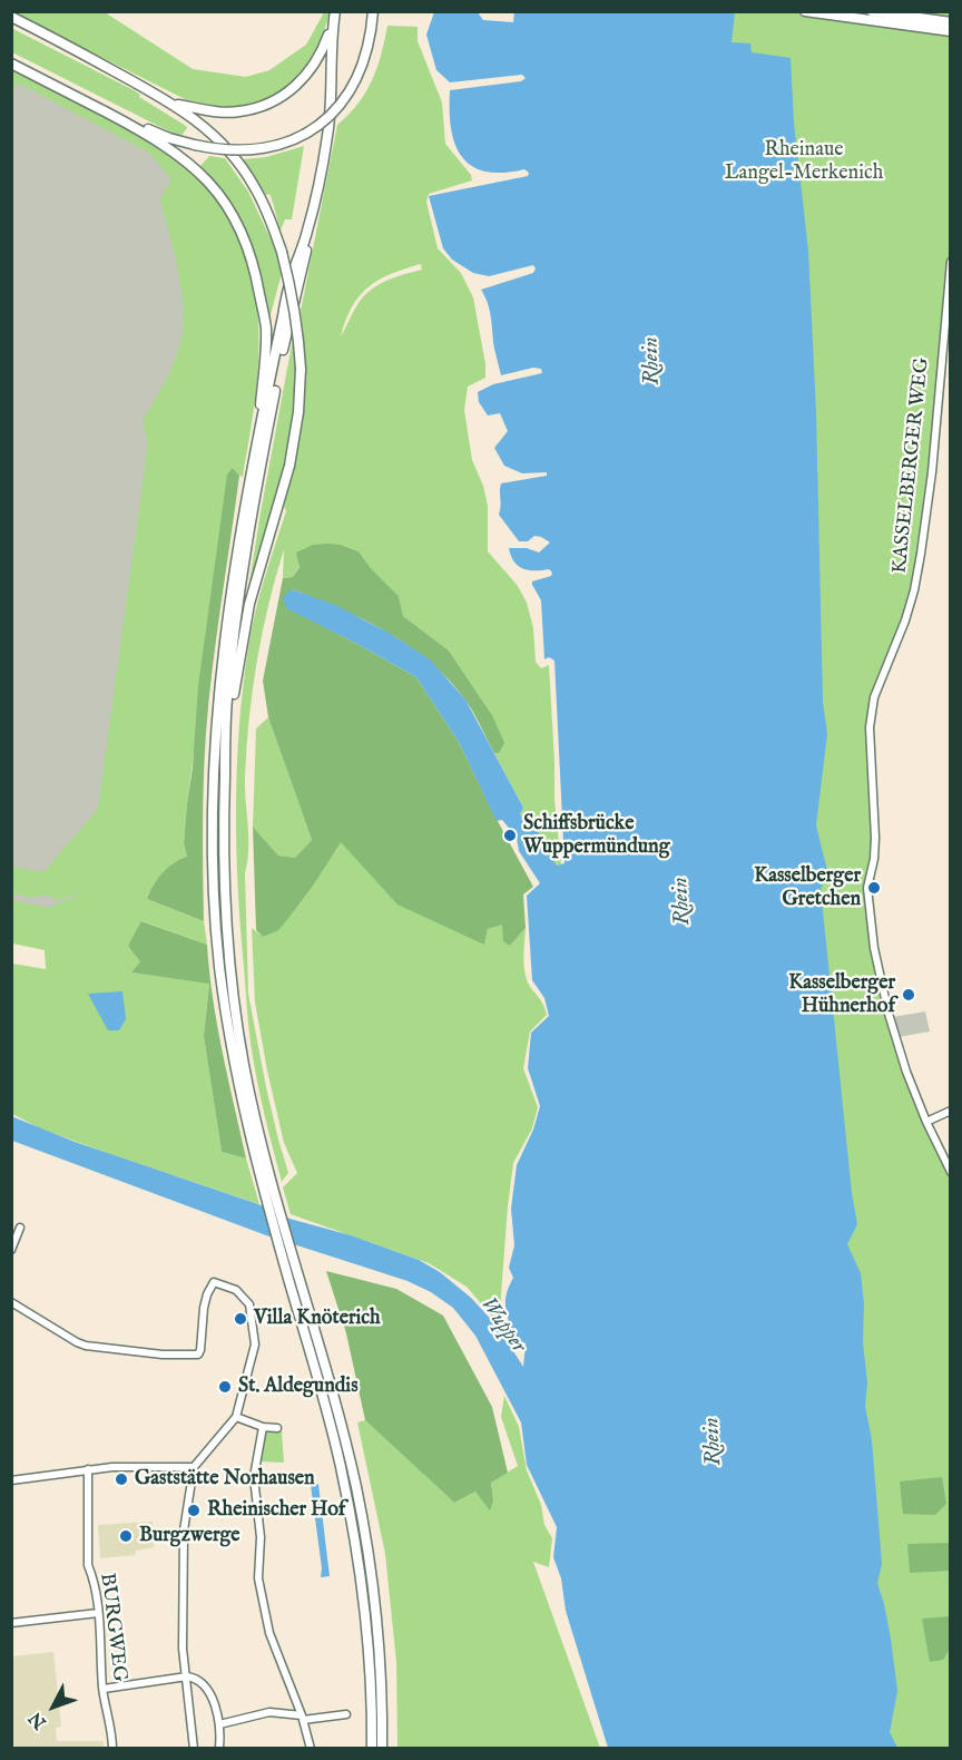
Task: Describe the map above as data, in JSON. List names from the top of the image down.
{
  "streets": {
    "street": ["KASSELBERGER WEG", "BURGWEG"]
  },
  "water": ["Rhein", "Wupper"],
  "parks": ["Rheinaue Langel-Merkenich"],
  "places": [
    "Schiffsbrücke Wuppermündung",
    "Kasselberger Gretchen",
    "Kasselberger Hühnerhof",
    "Villa Knöterich",
    "St. Aldegundis",
    "Gaststätte Norhausen",
    "Rheinischer Hof",
    "Burgzwerge"
  ],
  "north": "bottom left"
}
